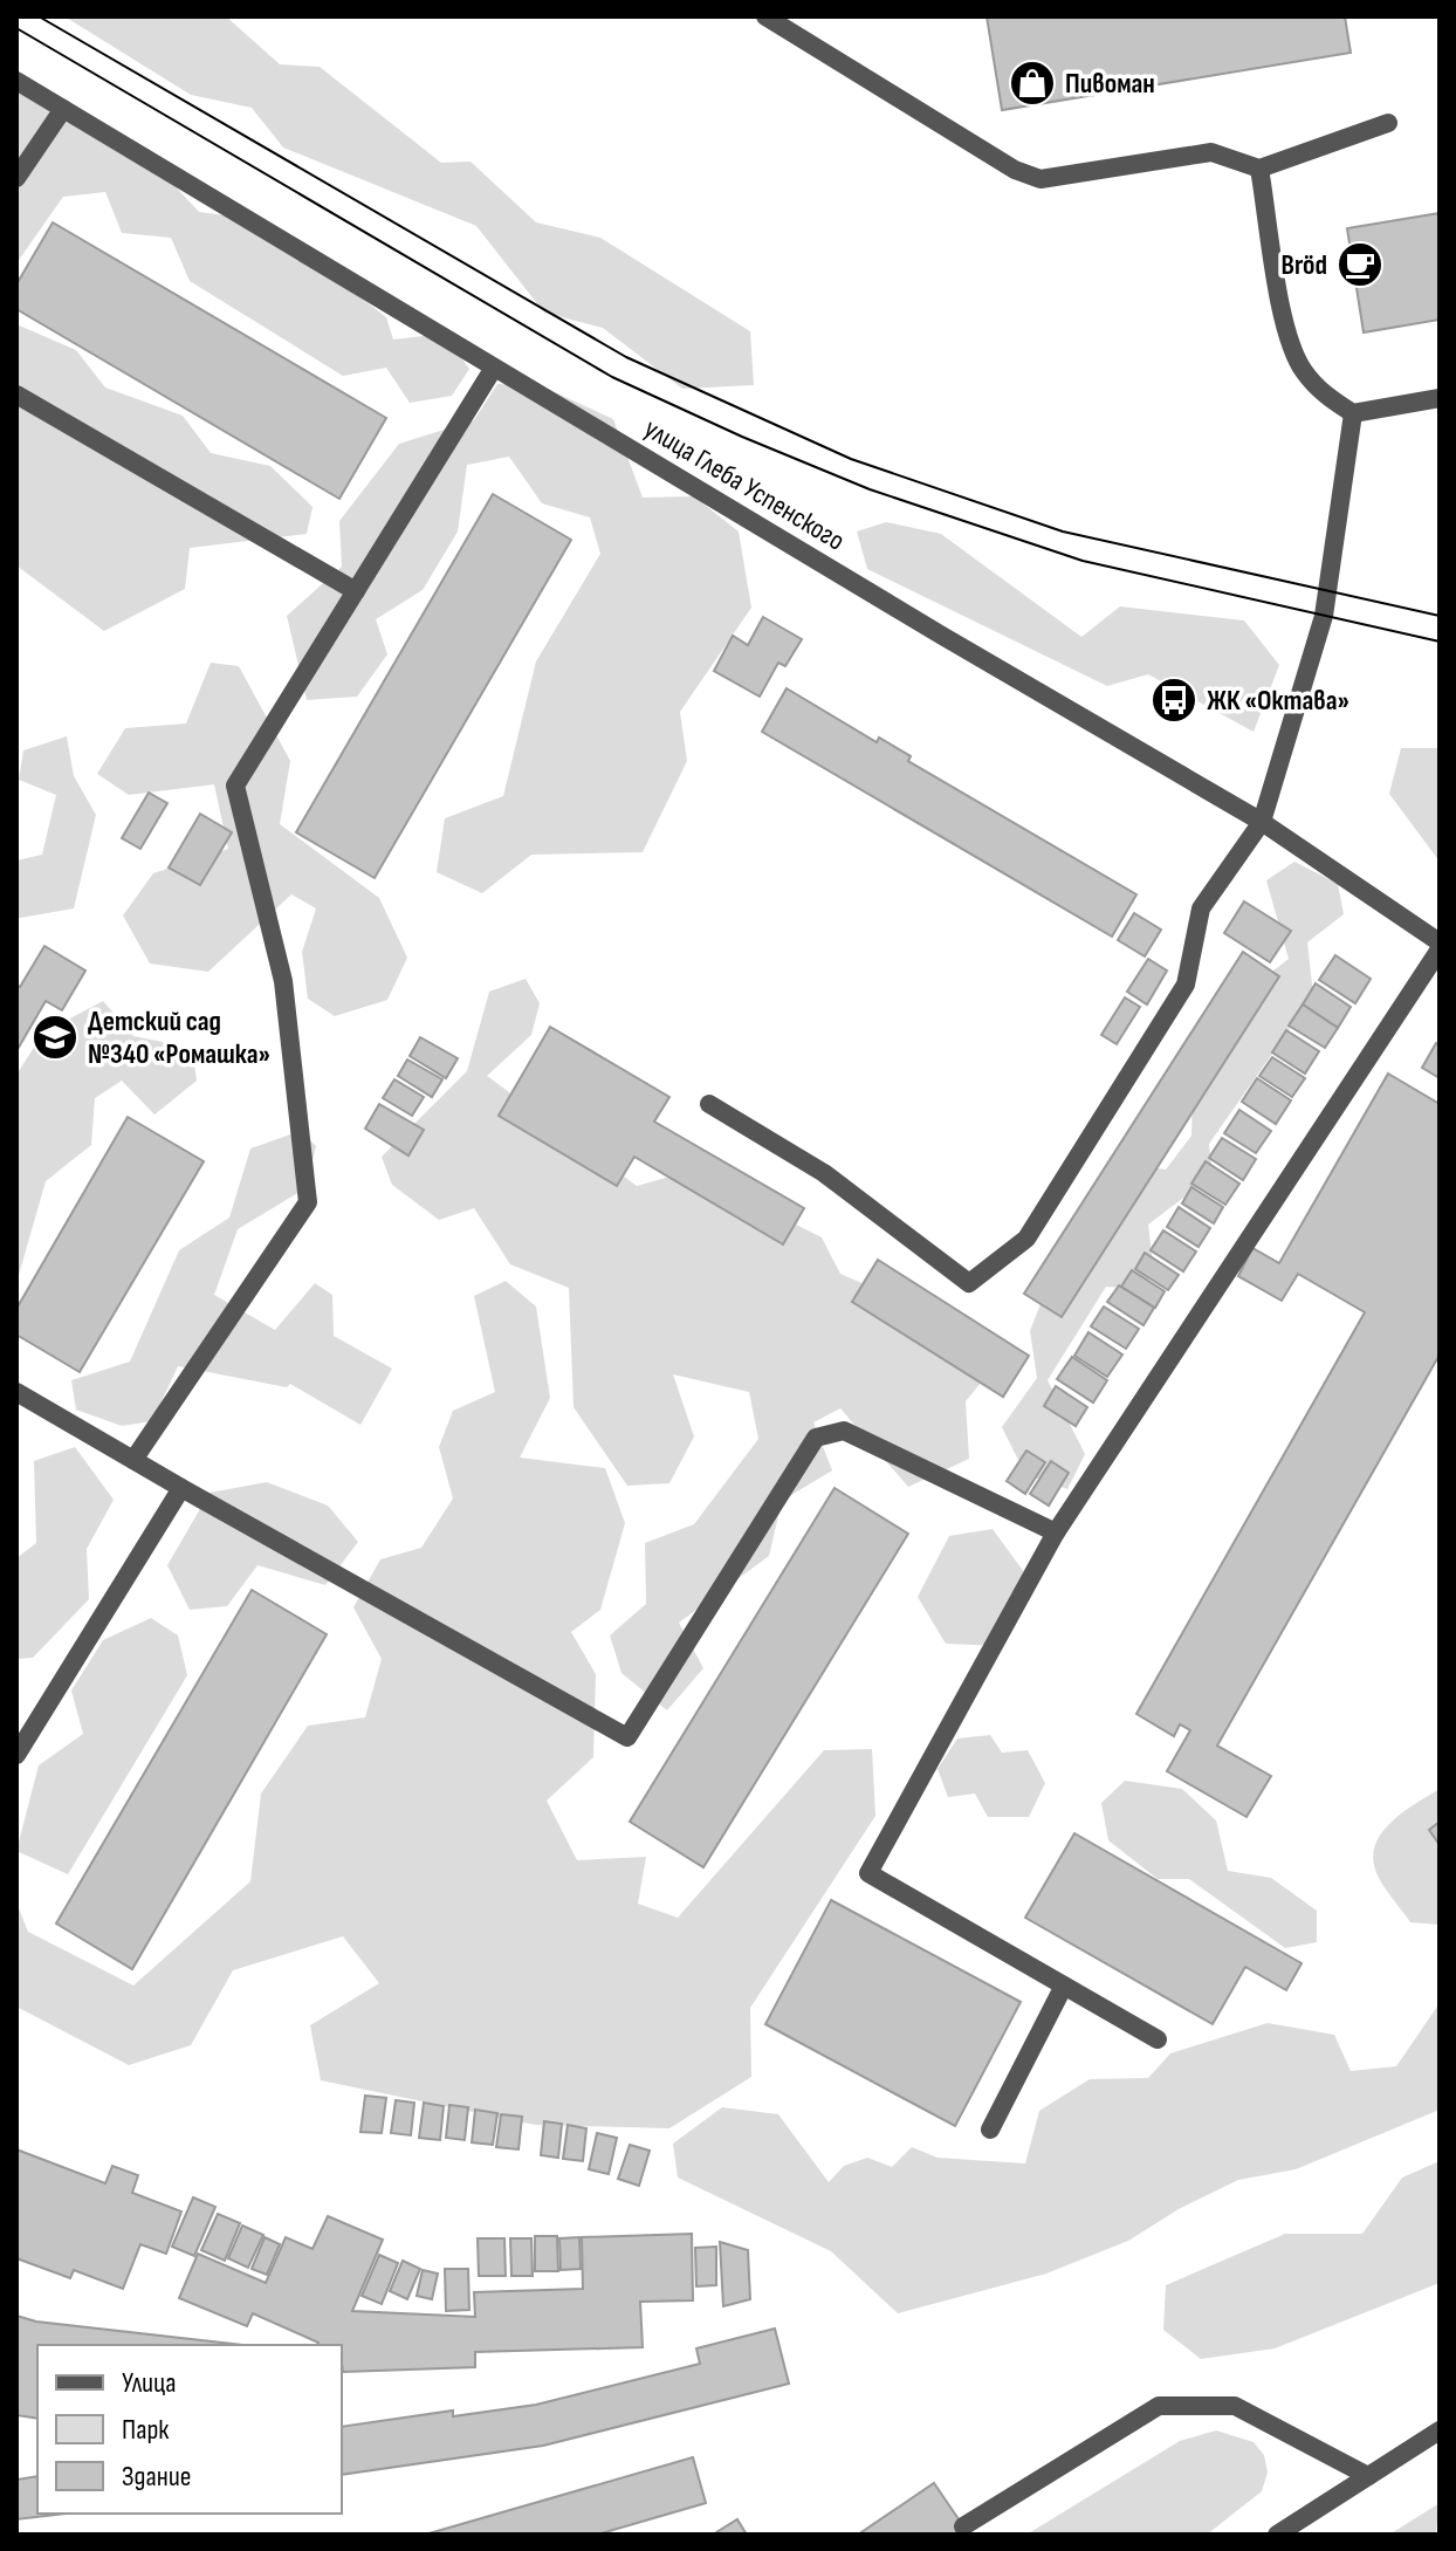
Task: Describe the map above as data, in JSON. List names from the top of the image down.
{
  "streets": {
    "street": ["улица Глеба Успенского"]
  },
  "places": {
    "shop": ["Пивоман"],
    "cafe": ["Bröd"],
    "bus stop": ["ЖК «Октава»"],
    "school or university": ["Детский сад №340 «Ромашка»"]
  },
  "legend": ["Улица", "Парк", "Здание"]
}
